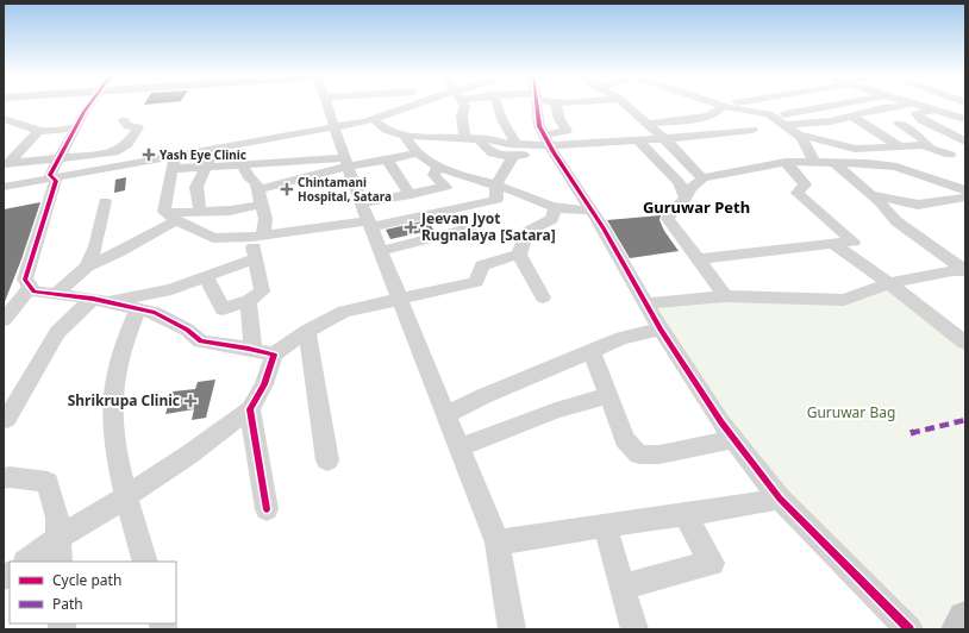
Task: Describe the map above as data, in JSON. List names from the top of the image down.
{
  "districts": ["Guruwar Peth"],
  "parks": ["Guruwar Bag"],
  "places": {
    "health": [
      "Yash Eye Clinic",
      "Chintamani Hospital, Satara",
      "Jeevan Jyot Rugnalaya [Satara]",
      "Shrikrupa Clinic"
    ]
  },
  "legend": ["Cycle path", "Path"]
}
